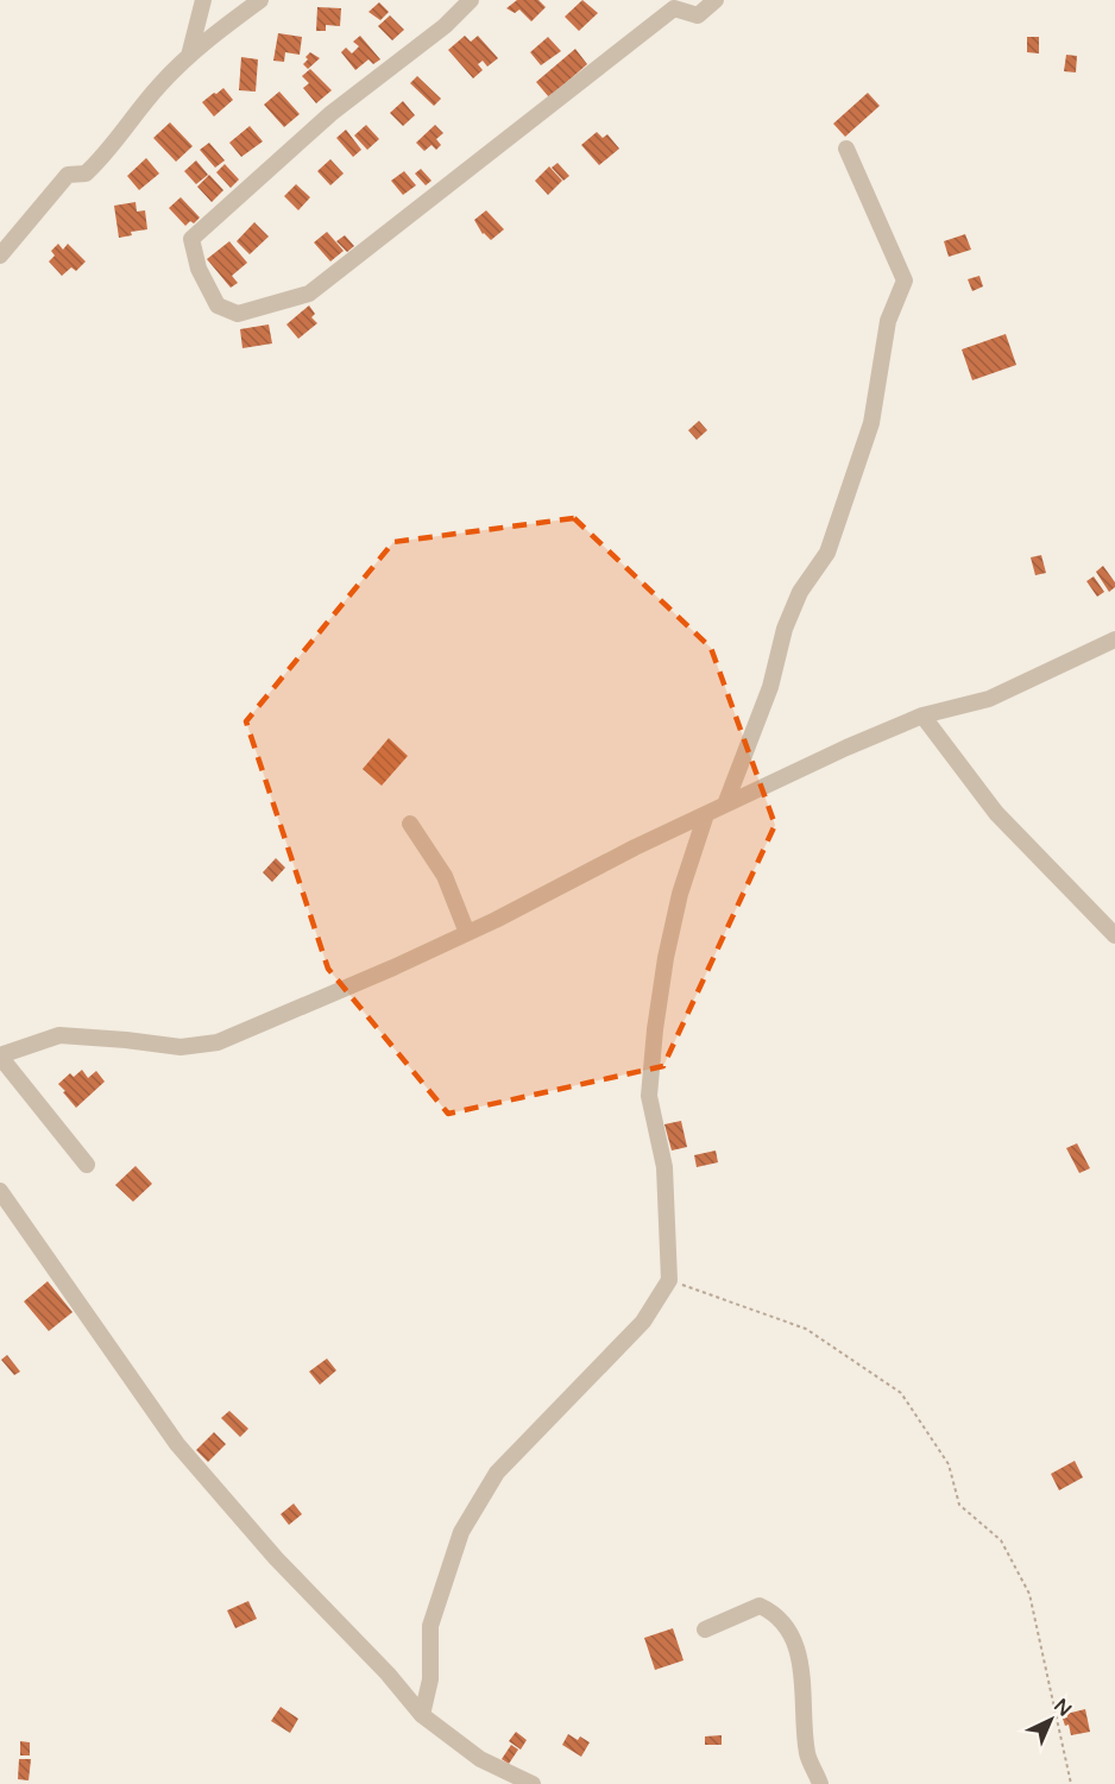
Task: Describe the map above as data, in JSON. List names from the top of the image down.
{
  "north": "top right"
}
